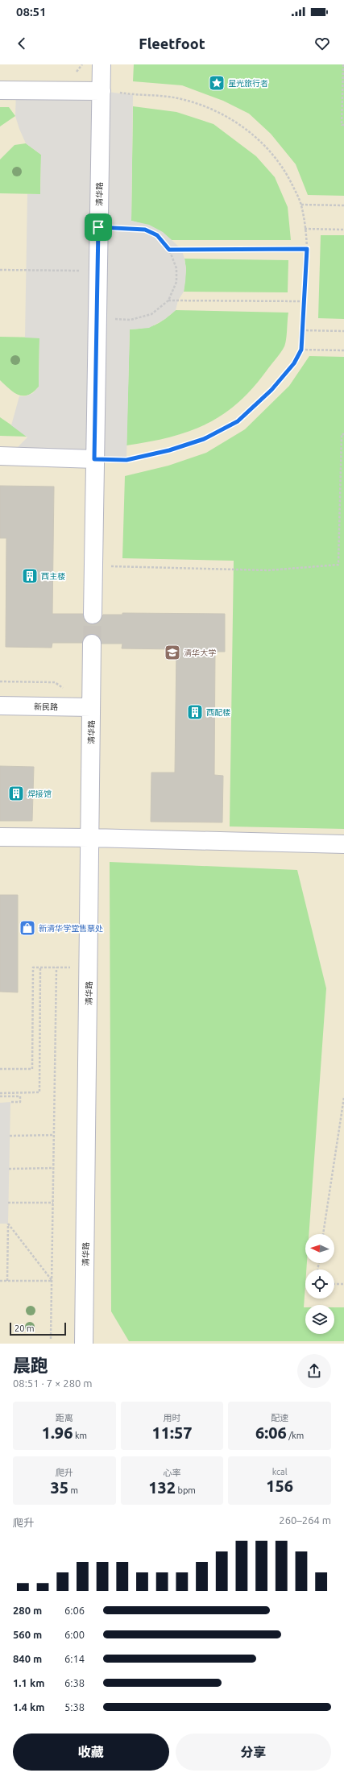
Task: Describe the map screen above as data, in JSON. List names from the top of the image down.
{
  "streets": {
    "street": ["清华路", "新民路"]
  },
  "crossings": [
    ["清华路", "新民路"]
  ],
  "places": {
    "place": ["星光旅行者"],
    "building": ["西主楼", "西配楼", "焊接馆"],
    "school or university": ["清华大学"],
    "shop": ["新清华学堂售票处"]
  },
  "scale_bar": "20 m",
  "north": "left",
  "page": {
    "status": "08:51",
    "header": "Fleetfoot",
    "scale": "20 m",
    "heading": ["晨跑", "08:51 · 7 × 280 m"],
    "stats": [
      ["距离", "1.96 km"],
      ["用时", "11:57"],
      ["配速", "6:06 /km"],
      ["爬升", "35 m"],
      ["心率", "132 bpm"],
      ["kcal", "156"]
    ],
    "chart": ["爬升", "260–264 m"],
    "list": [
      {
        "name": "280 m",
        "note": "6:06"
      },
      {
        "name": "560 m",
        "note": "6:00"
      },
      {
        "name": "840 m",
        "note": "6:14"
      },
      {
        "name": "1.1 km",
        "note": "6:38"
      },
      {
        "name": "1.4 km",
        "note": "5:38"
      }
    ],
    "buttons": ["收藏", "分享"]
  }
}
